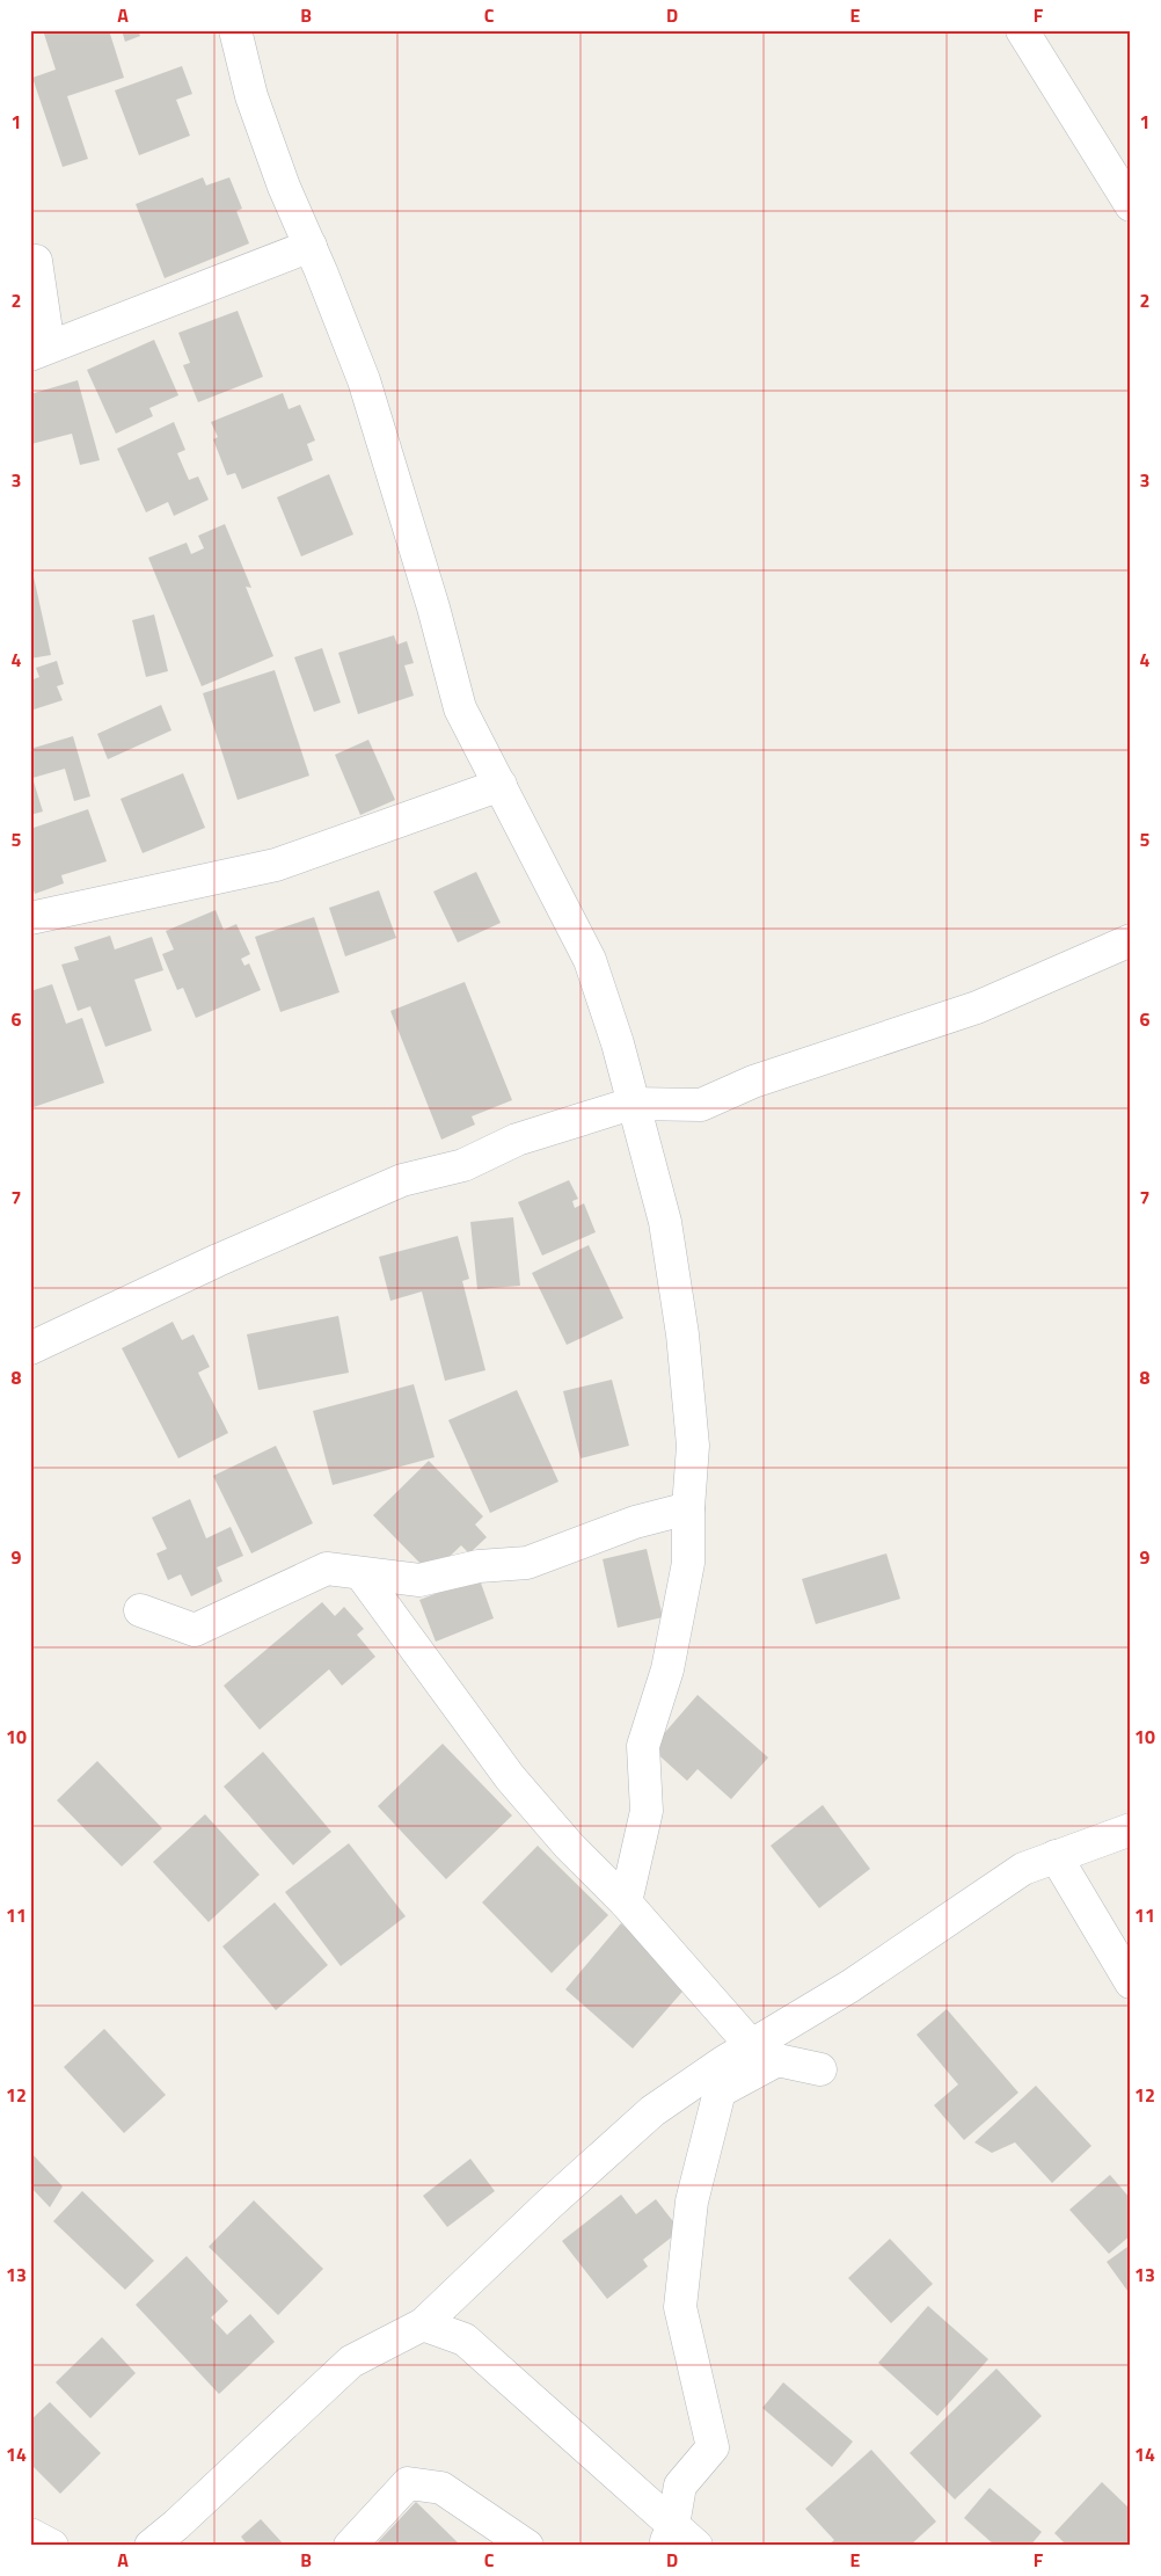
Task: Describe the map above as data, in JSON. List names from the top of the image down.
{
  "grid": {
    "columns": [
      "A",
      "B",
      "C",
      "D",
      "E",
      "F"
    ],
    "rows": [
      "1",
      "2",
      "3",
      "4",
      "5",
      "6",
      "7",
      "8",
      "9",
      "10",
      "11",
      "12",
      "13",
      "14"
    ]
  }
}
